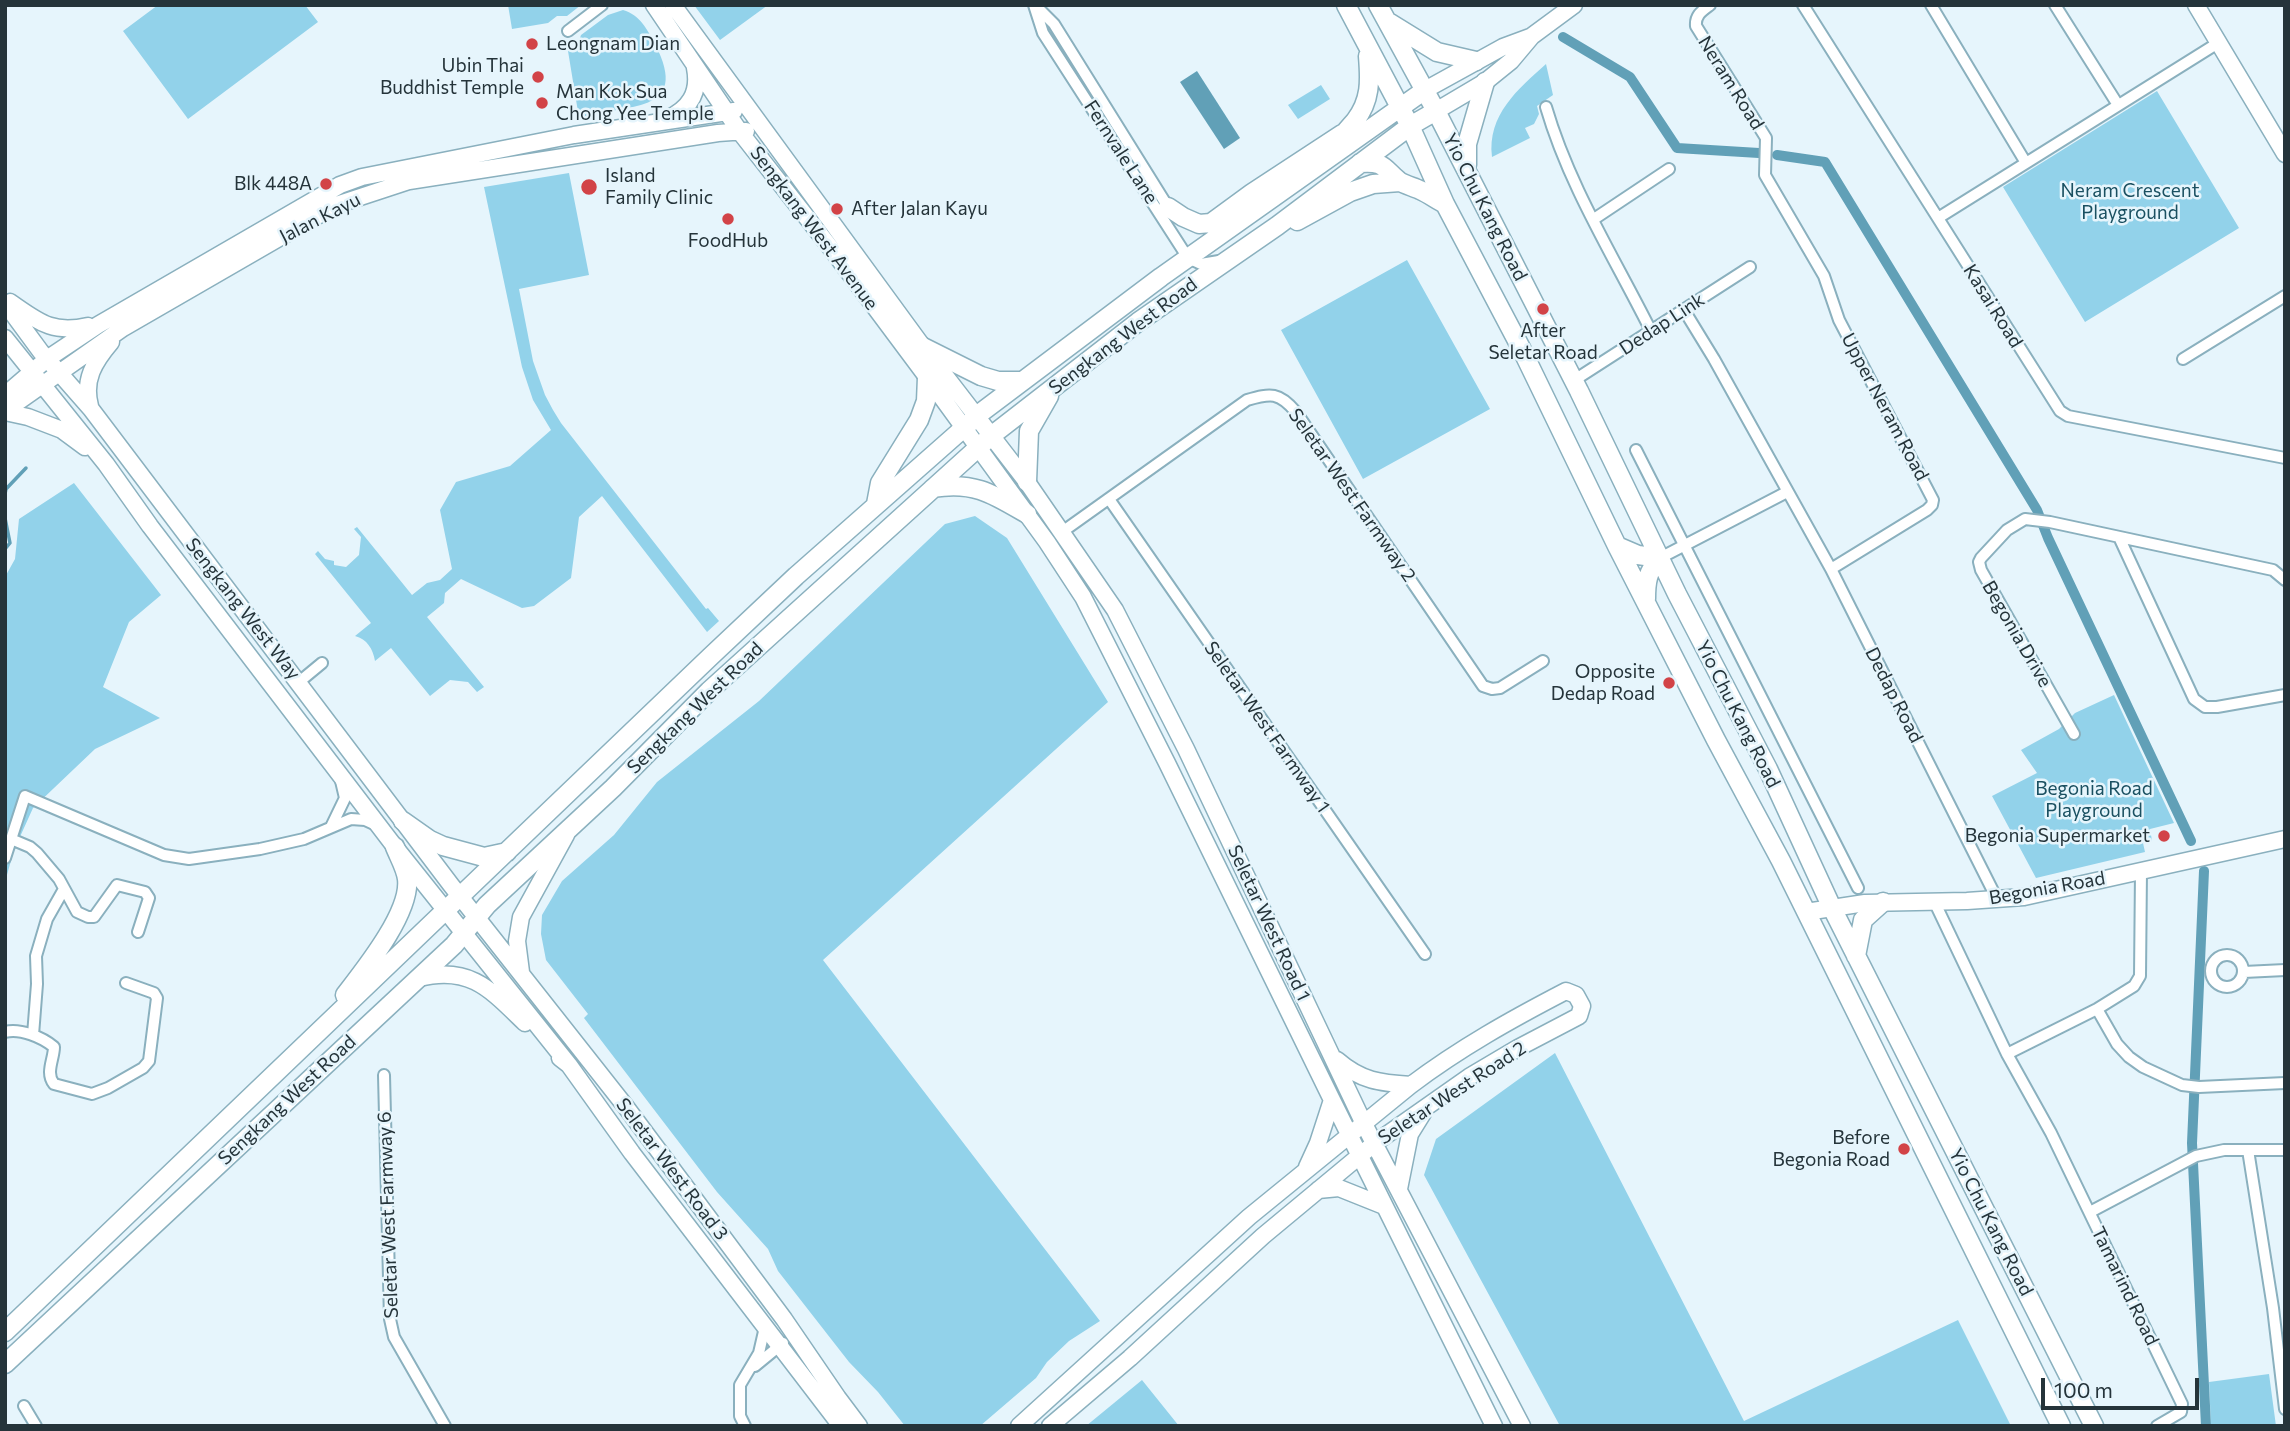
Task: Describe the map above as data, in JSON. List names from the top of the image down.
{
  "streets": {
    "main road": [
      "Yio Chu Kang Road",
      "Jalan Kayu",
      "Sengkang West Avenue",
      "Sengkang West Road",
      "Sengkang West Way",
      "Begonia Road",
      "Seletar West Road 1",
      "Seletar West Road 2",
      "Seletar West Road 3"
    ],
    "street": [
      "Neram Road",
      "Fernvale Lane",
      "Kasai Road",
      "Dedap Link",
      "Upper Neram Road",
      "Seletar West Farmway 2",
      "Begonia Drive",
      "Dedap Road",
      "Seletar West Farmway 1",
      "Seletar West Farmway 6",
      "Tamarind Road"
    ]
  },
  "crossings": [
    ["Neram Road", "Upper Neram Road"],
    ["Fernvale Lane", "Sengkang West Road"],
    ["Yio Chu Kang Road", "Dedap Link"],
    ["Yio Chu Kang Road", "Sengkang West Road"],
    ["Yio Chu Kang Road", "Begonia Road"],
    ["Jalan Kayu", "Sengkang West Avenue"],
    ["Jalan Kayu", "Sengkang West Way"],
    ["Sengkang West Avenue", "Sengkang West Road"],
    ["Sengkang West Avenue", "Seletar West Road 1"],
    ["Dedap Link", "Dedap Road"],
    ["Sengkang West Road", "Sengkang West Way"],
    ["Sengkang West Road", "Seletar West Road 1"],
    ["Sengkang West Road", "Seletar West Road 3"],
    ["Upper Neram Road", "Dedap Road"],
    ["Seletar West Farmway 2", "Seletar West Farmway 1"],
    ["Seletar West Farmway 2", "Seletar West Road 1"],
    ["Sengkang West Way", "Seletar West Road 3"],
    ["Dedap Road", "Begonia Road"],
    ["Begonia Road", "Tamarind Road"],
    ["Seletar West Road 1", "Seletar West Road 2"]
  ],
  "parks": ["Neram Crescent Playground", "Begonia Road Playground"],
  "places": [
    "Leongnam Dian",
    "Ubin Thai Buddhist Temple",
    "Man Kok Sua Chong Yee Temple",
    "Blk 448A",
    "Island Family Clinic",
    "After Jalan Kayu",
    "FoodHub",
    "After Seletar Road",
    "Opposite Dedap Road",
    "Begonia Supermarket",
    "Before Begonia Road"
  ],
  "scale_bar": "100 m"
}
